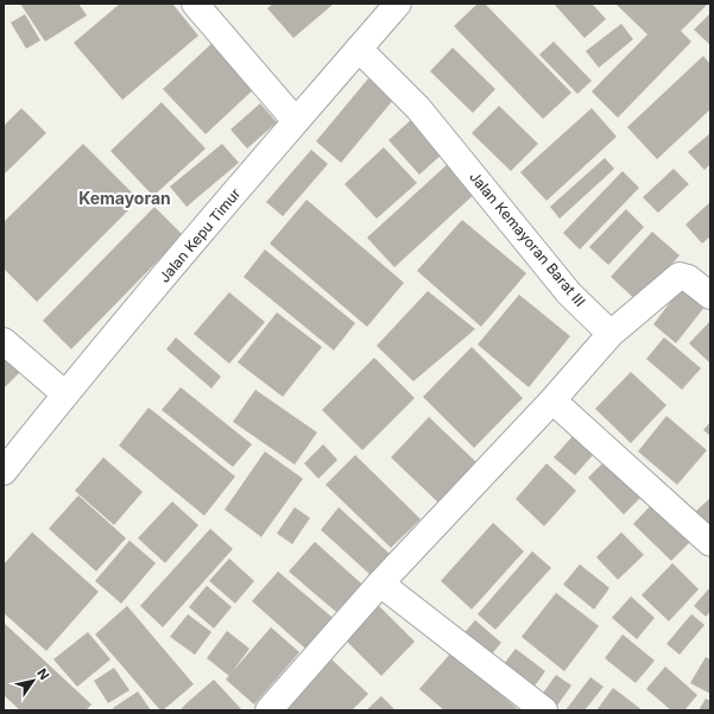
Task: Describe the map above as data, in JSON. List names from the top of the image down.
{
  "streets": {
    "street": ["Jalan Kepu Timur", "Jalan Kemayoran Barat III"]
  },
  "crossings": [
    ["Jalan Kepu Timur", "Jalan Kemayoran Barat III"]
  ],
  "districts": ["Kemayoran"],
  "north": "top right"
}
